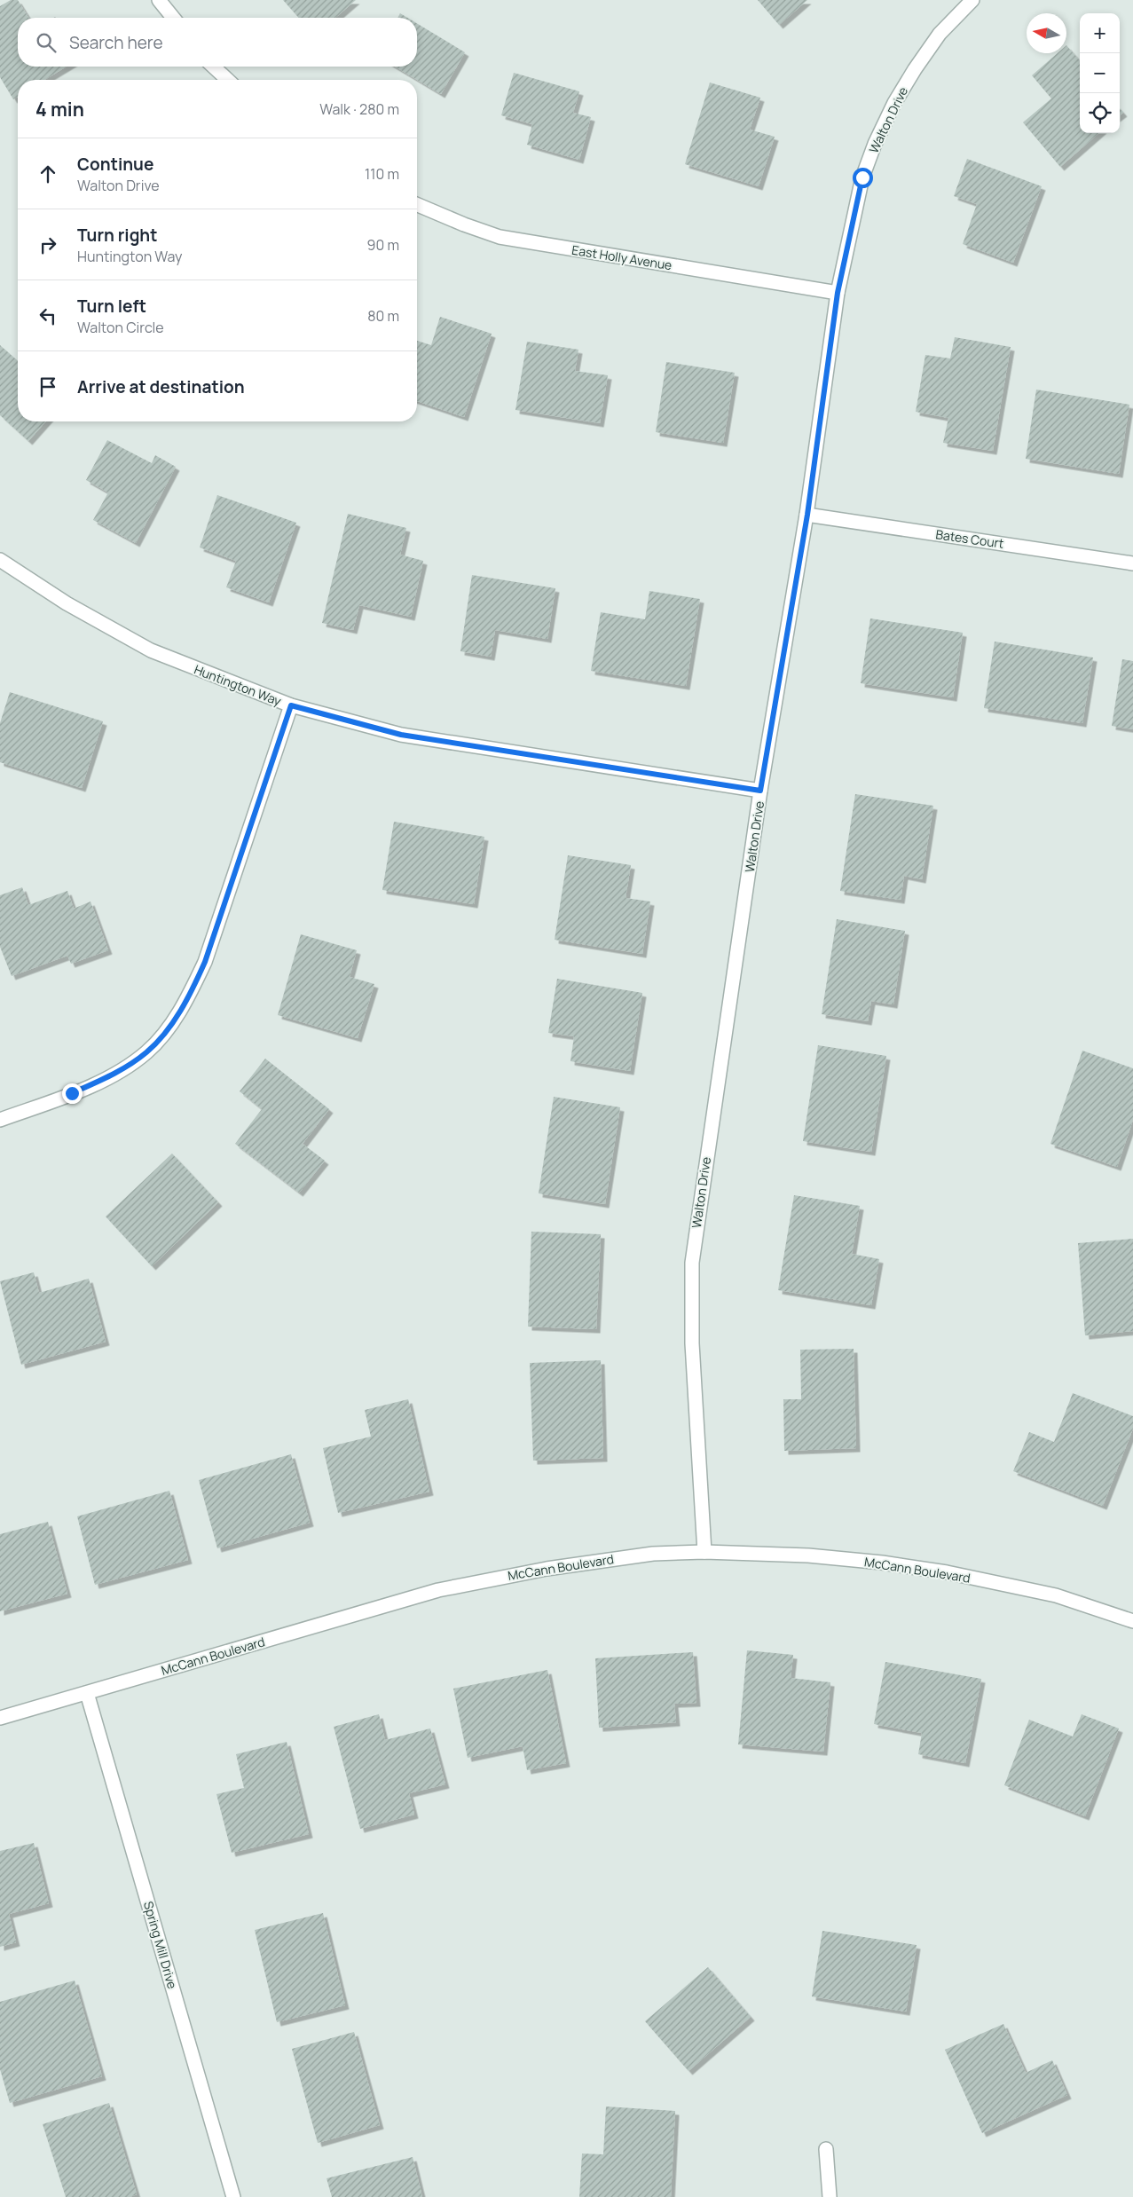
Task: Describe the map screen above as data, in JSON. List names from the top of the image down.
{
  "streets": {
    "street": [
      "Walton Drive",
      "East Holly Avenue",
      "Bates Court",
      "Huntington Way",
      "McCann Boulevard",
      "Spring Mill Drive"
    ]
  },
  "crossings": [
    ["Walton Drive", "East Holly Avenue"],
    ["Walton Drive", "Bates Court"],
    ["Walton Drive", "Huntington Way"],
    ["Walton Drive", "McCann Boulevard"],
    ["McCann Boulevard", "Spring Mill Drive"]
  ],
  "north": "left",
  "page": {
    "map_buttons": ["+", "−"],
    "search": "Search here",
    "heading": ["4 min", "Walk · 280 m"],
    "list": [
      ["Continue", "Walton Drive", "110 m"],
      ["Turn right", "Huntington Way", "90 m"],
      ["Turn left", "Walton Circle", "80 m"],
      "Arrive at destination"
    ]
  }
}
